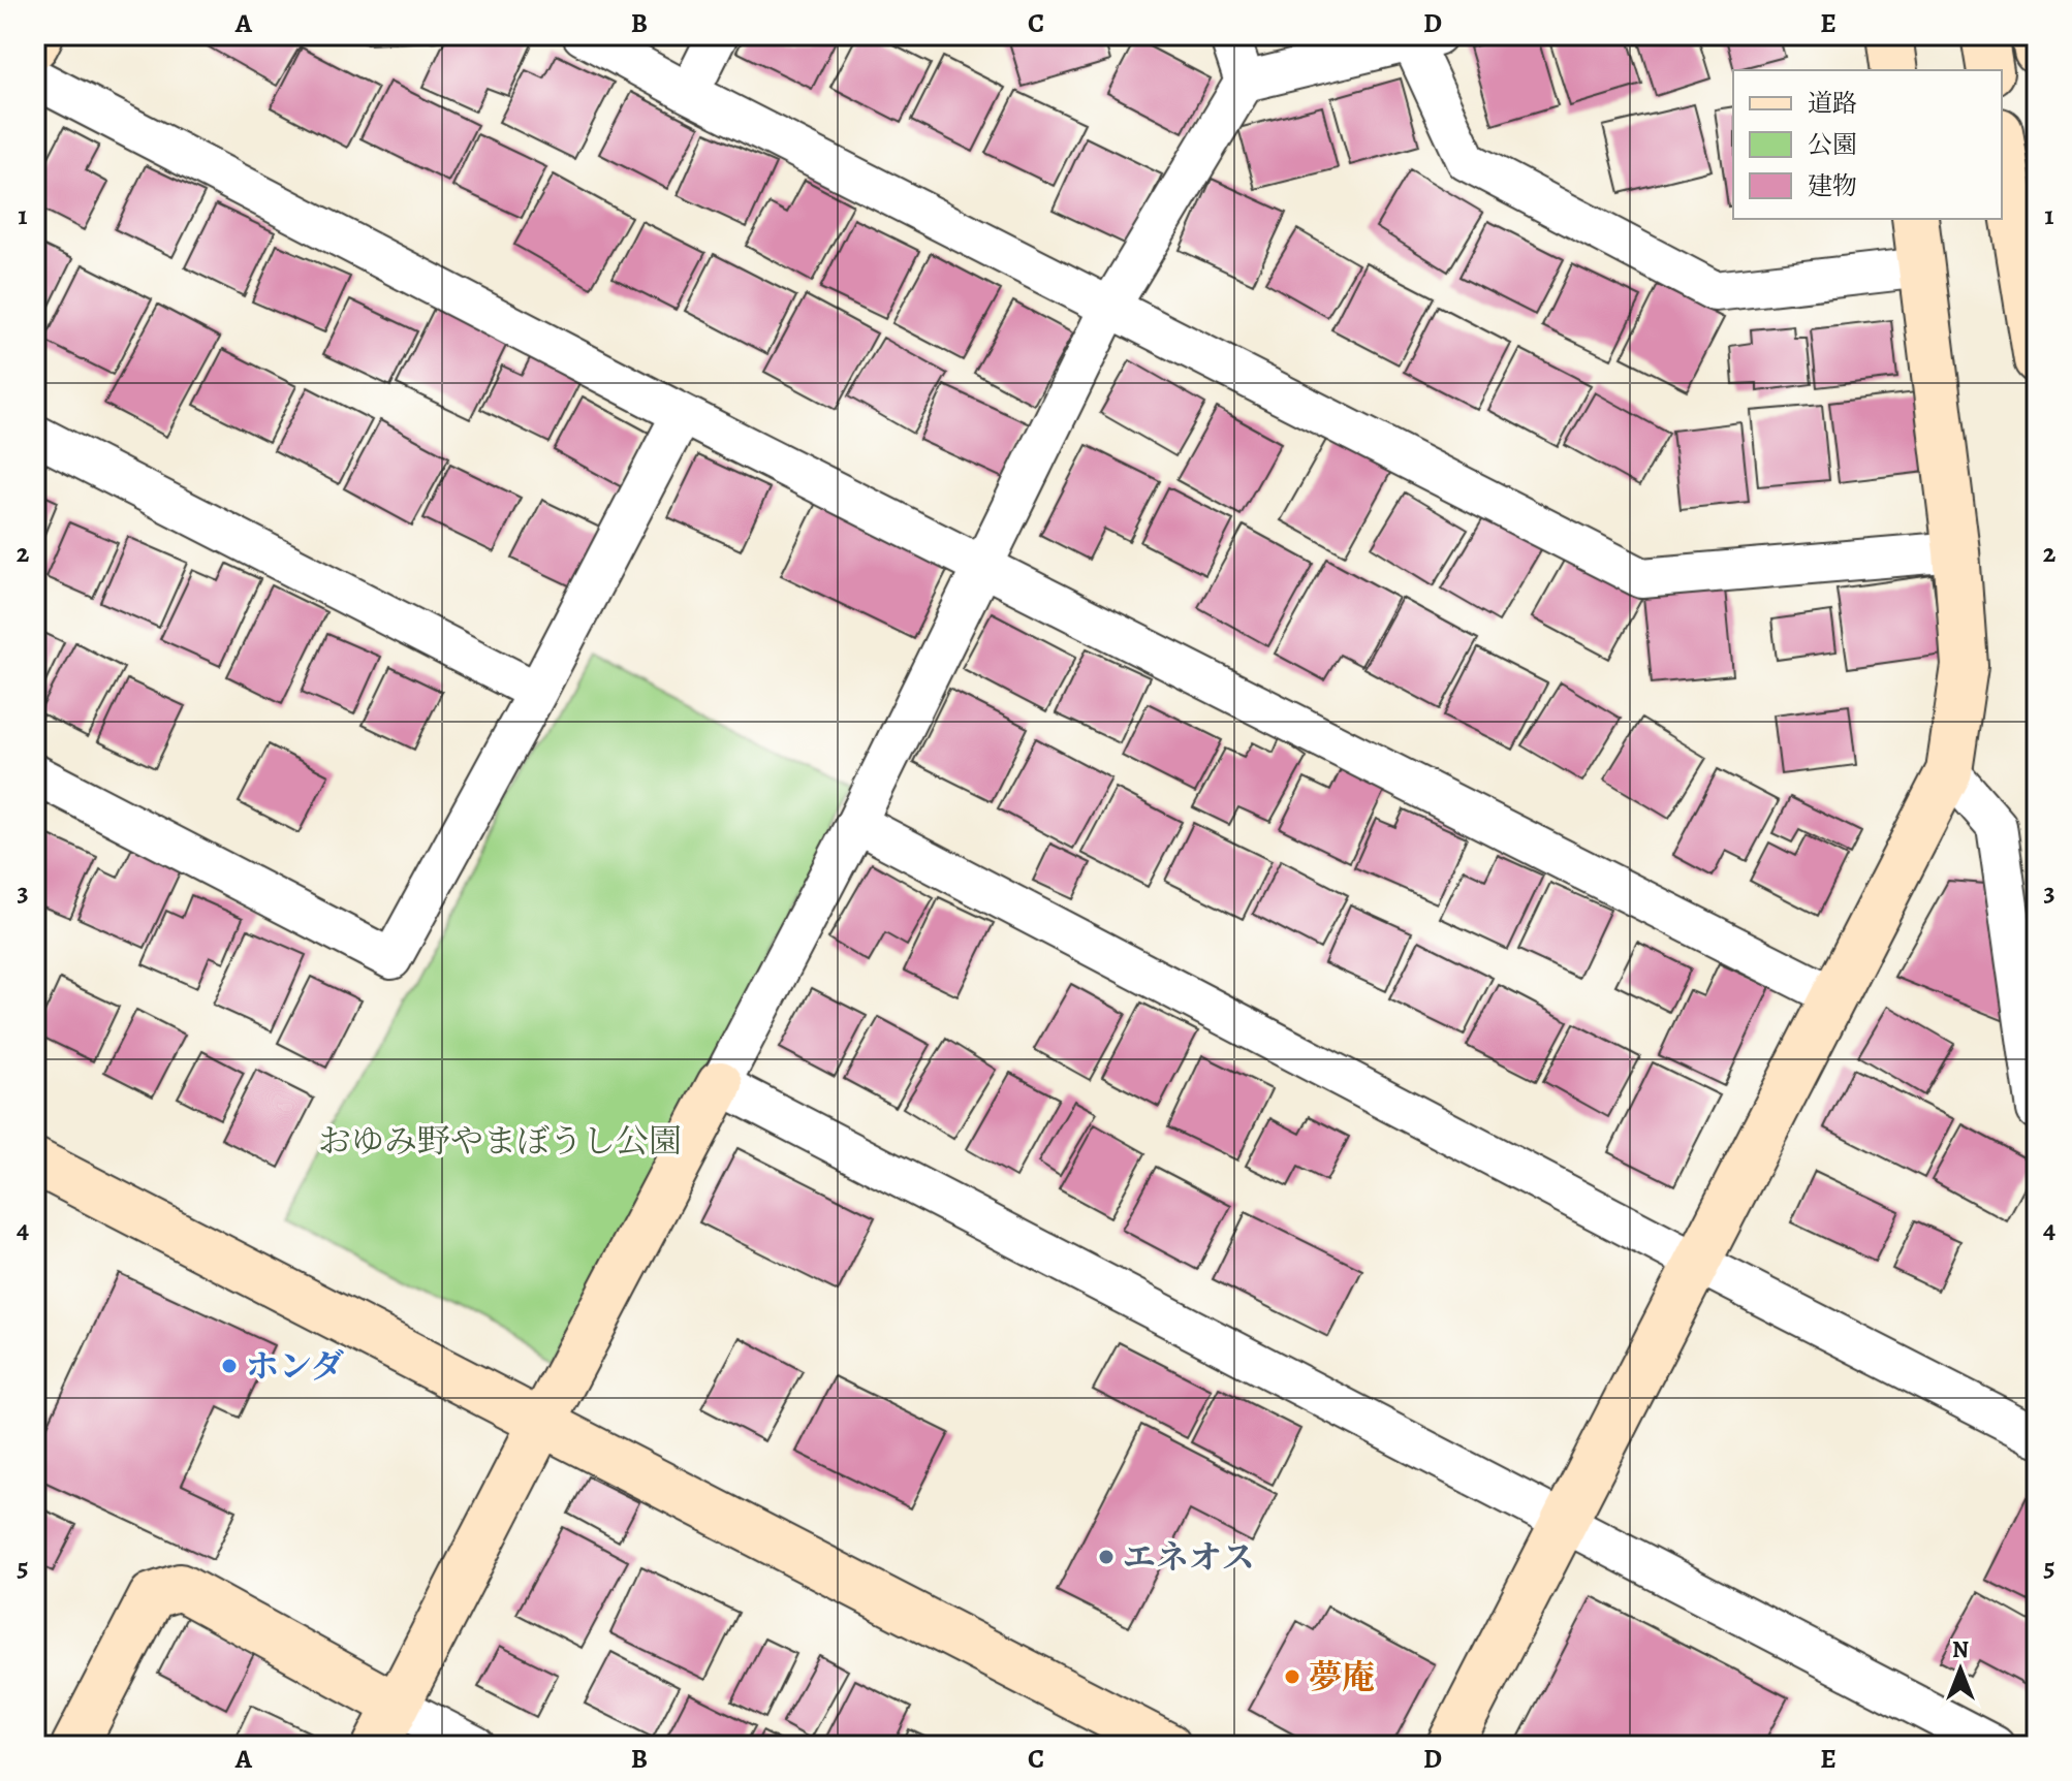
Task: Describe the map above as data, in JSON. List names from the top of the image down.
{
  "parks": ["おゆみ野やまぼうし公園"],
  "places": ["ホンダ", "エネオス", "夢庵"],
  "legend": ["道路", "公園", "建物"],
  "north": "top",
  "grid": {
    "columns": [
      "A",
      "B",
      "C",
      "D",
      "E"
    ],
    "rows": [
      "1",
      "2",
      "3",
      "4",
      "5"
    ]
  }
}
